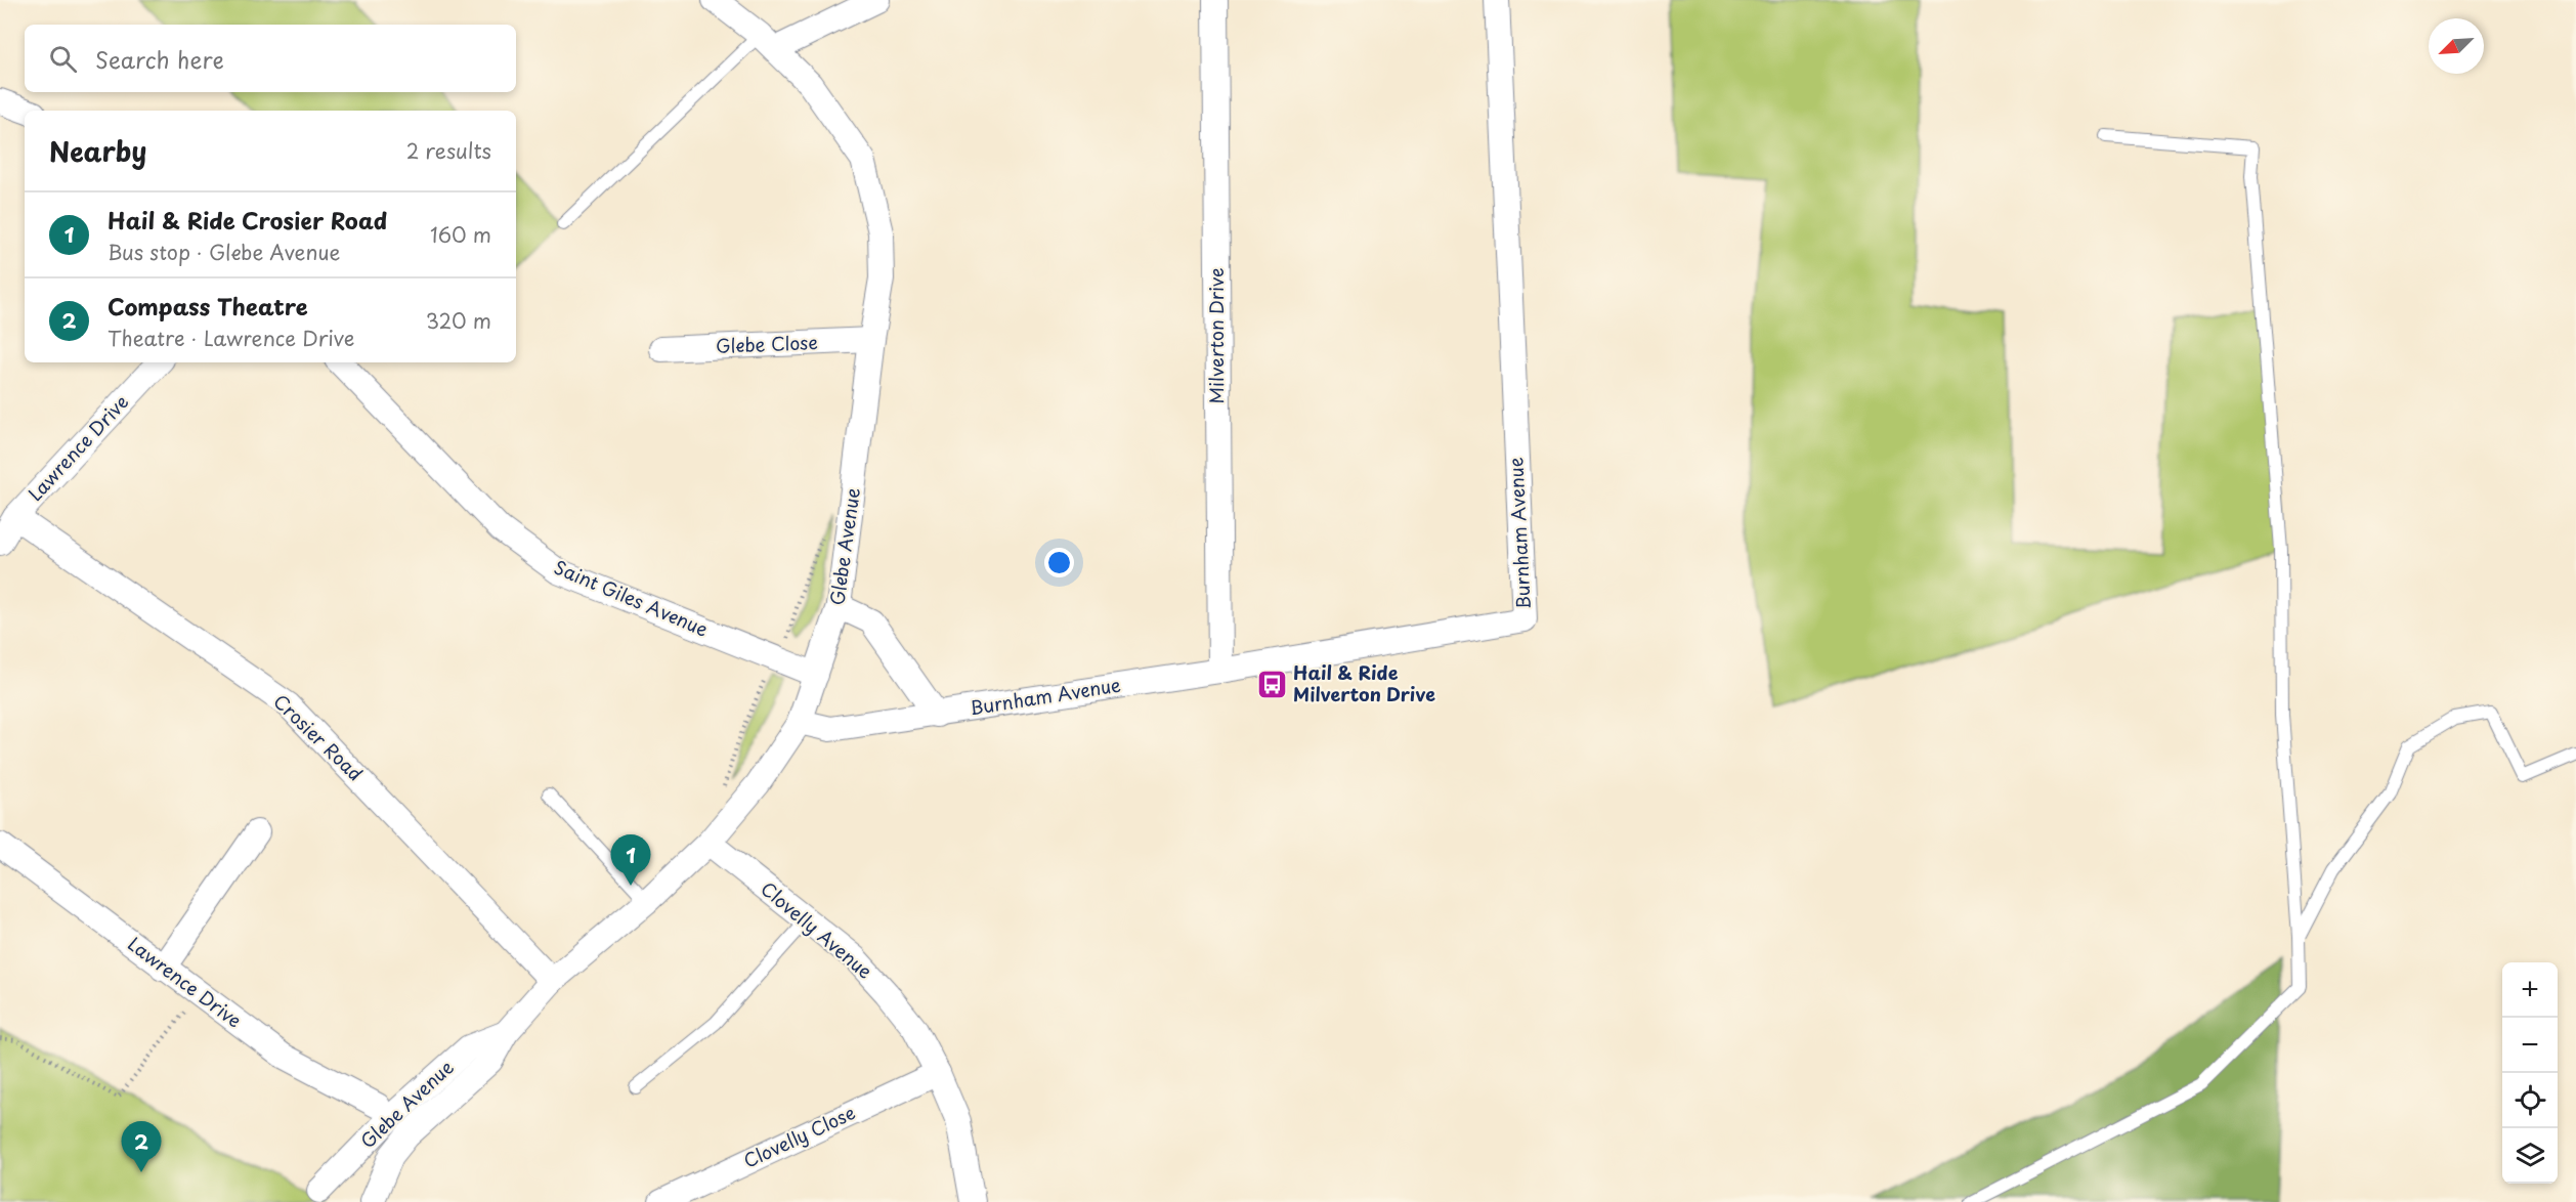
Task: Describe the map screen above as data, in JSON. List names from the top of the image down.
{
  "streets": {
    "street": [
      "Milverton Drive",
      "Glebe Close",
      "Lawrence Drive",
      "Burnham Avenue",
      "Glebe Avenue",
      "Saint Giles Avenue",
      "Crosier Road",
      "Clovelly Avenue",
      "Clovelly Close"
    ]
  },
  "crossings": [
    ["Milverton Drive", "Burnham Avenue"],
    ["Glebe Close", "Glebe Avenue"],
    ["Lawrence Drive", "Crosier Road"],
    ["Burnham Avenue", "Glebe Avenue"],
    ["Glebe Avenue", "Saint Giles Avenue"],
    ["Glebe Avenue", "Crosier Road"],
    ["Glebe Avenue", "Clovelly Avenue"],
    ["Clovelly Avenue", "Clovelly Close"]
  ],
  "places": {
    "bus stop": ["Hail & Ride Milverton Drive"]
  },
  "north": "bottom left",
  "page": {
    "search": "Search here",
    "heading": ["Nearby", "2 results"],
    "list": [
      {
        "mark": "1",
        "name": "Hail & Ride Crosier Road",
        "note": "Bus stop · Glebe Avenue",
        "value": "160 m"
      },
      {
        "mark": "2",
        "name": "Compass Theatre",
        "note": "Theatre · Lawrence Drive",
        "value": "320 m"
      }
    ],
    "pins": ["1", "2"],
    "map_buttons": ["+", "−"]
  }
}
